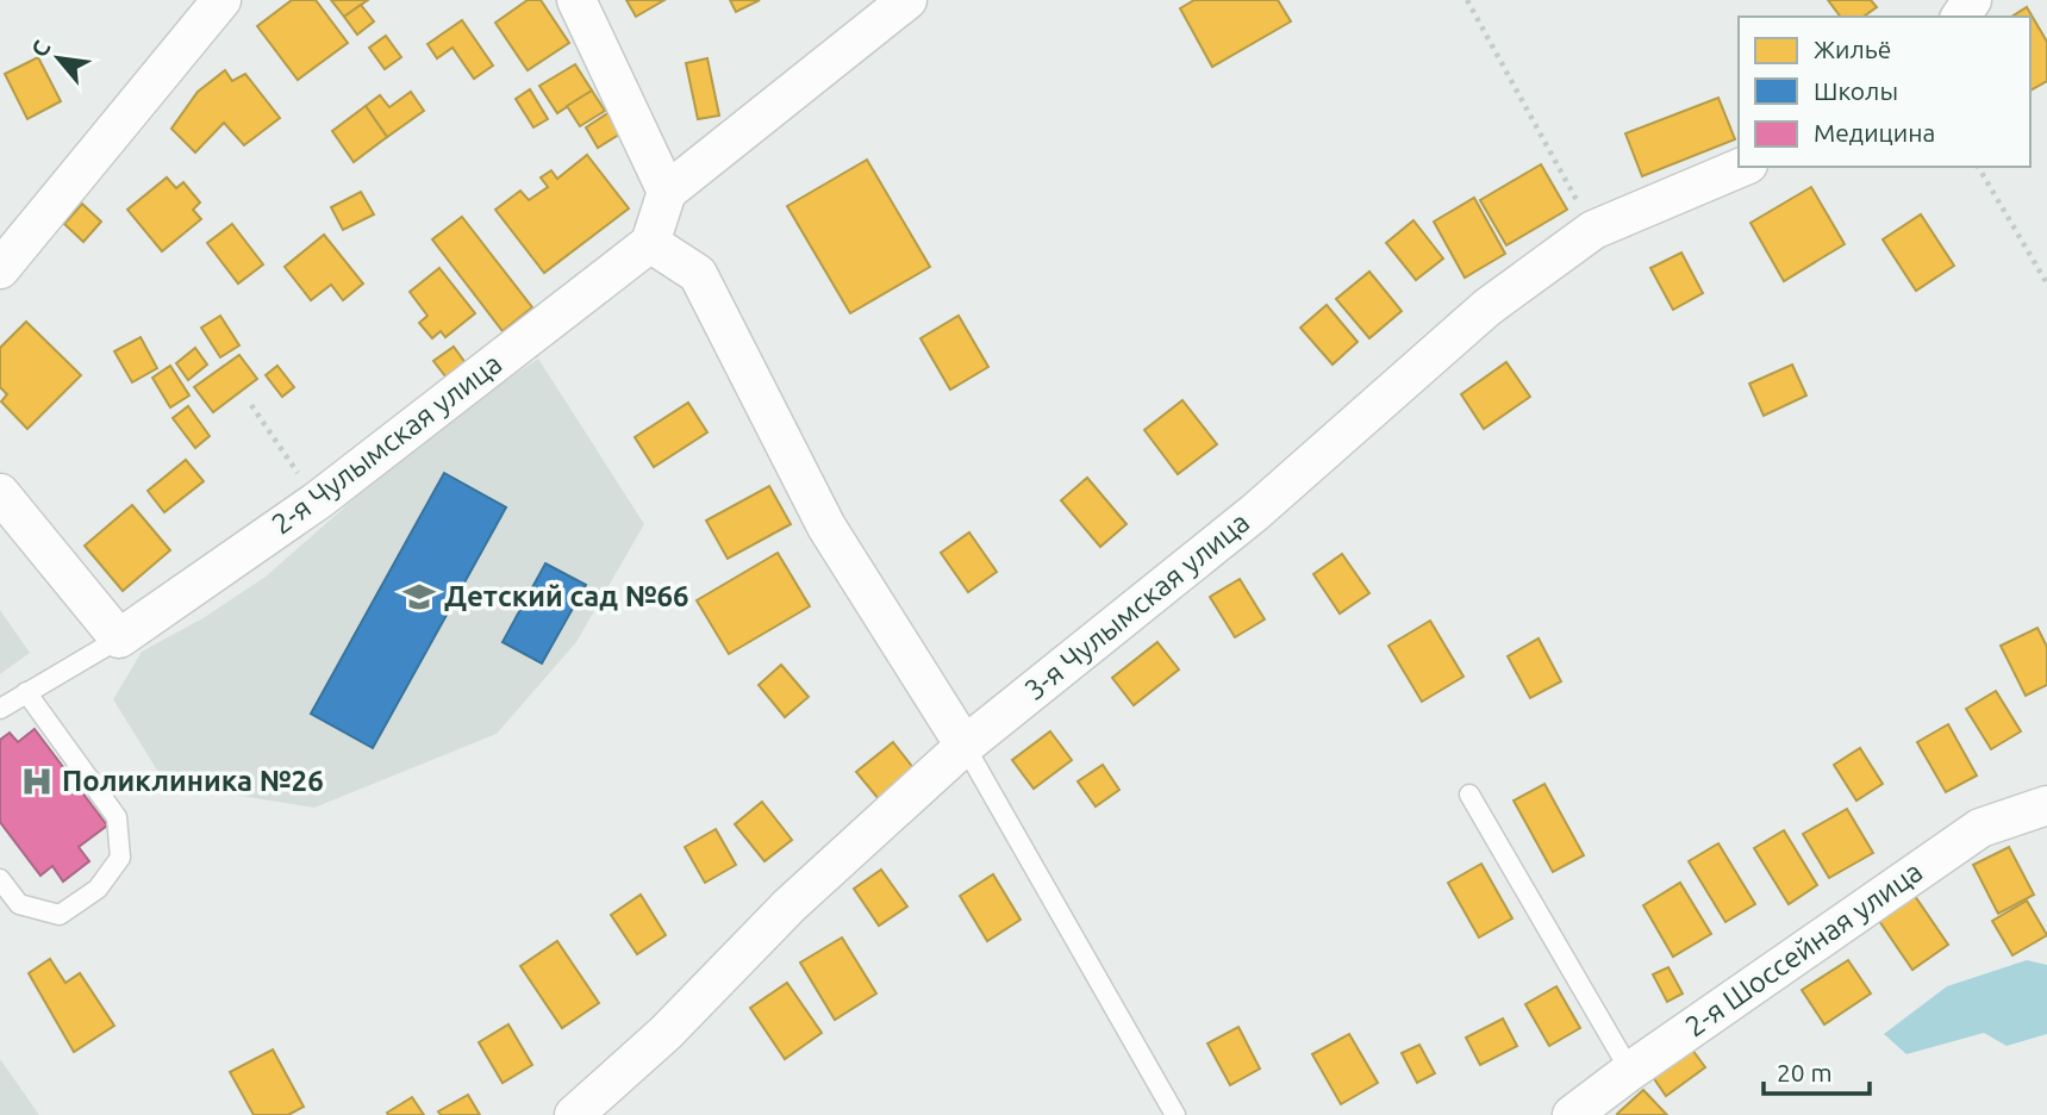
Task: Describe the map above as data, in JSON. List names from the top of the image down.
{
  "streets": {
    "street": ["2-я Чулымская улица", "3-я Чулымская улица", "2-я Шоссейная улица"]
  },
  "places": {
    "school or university": ["Детский сад №66"],
    "hospital": ["Поликлиника №26"]
  },
  "legend": ["Жильё", "Школы", "Медицина"],
  "scale_bar": "20 m",
  "north": "top left"
}
